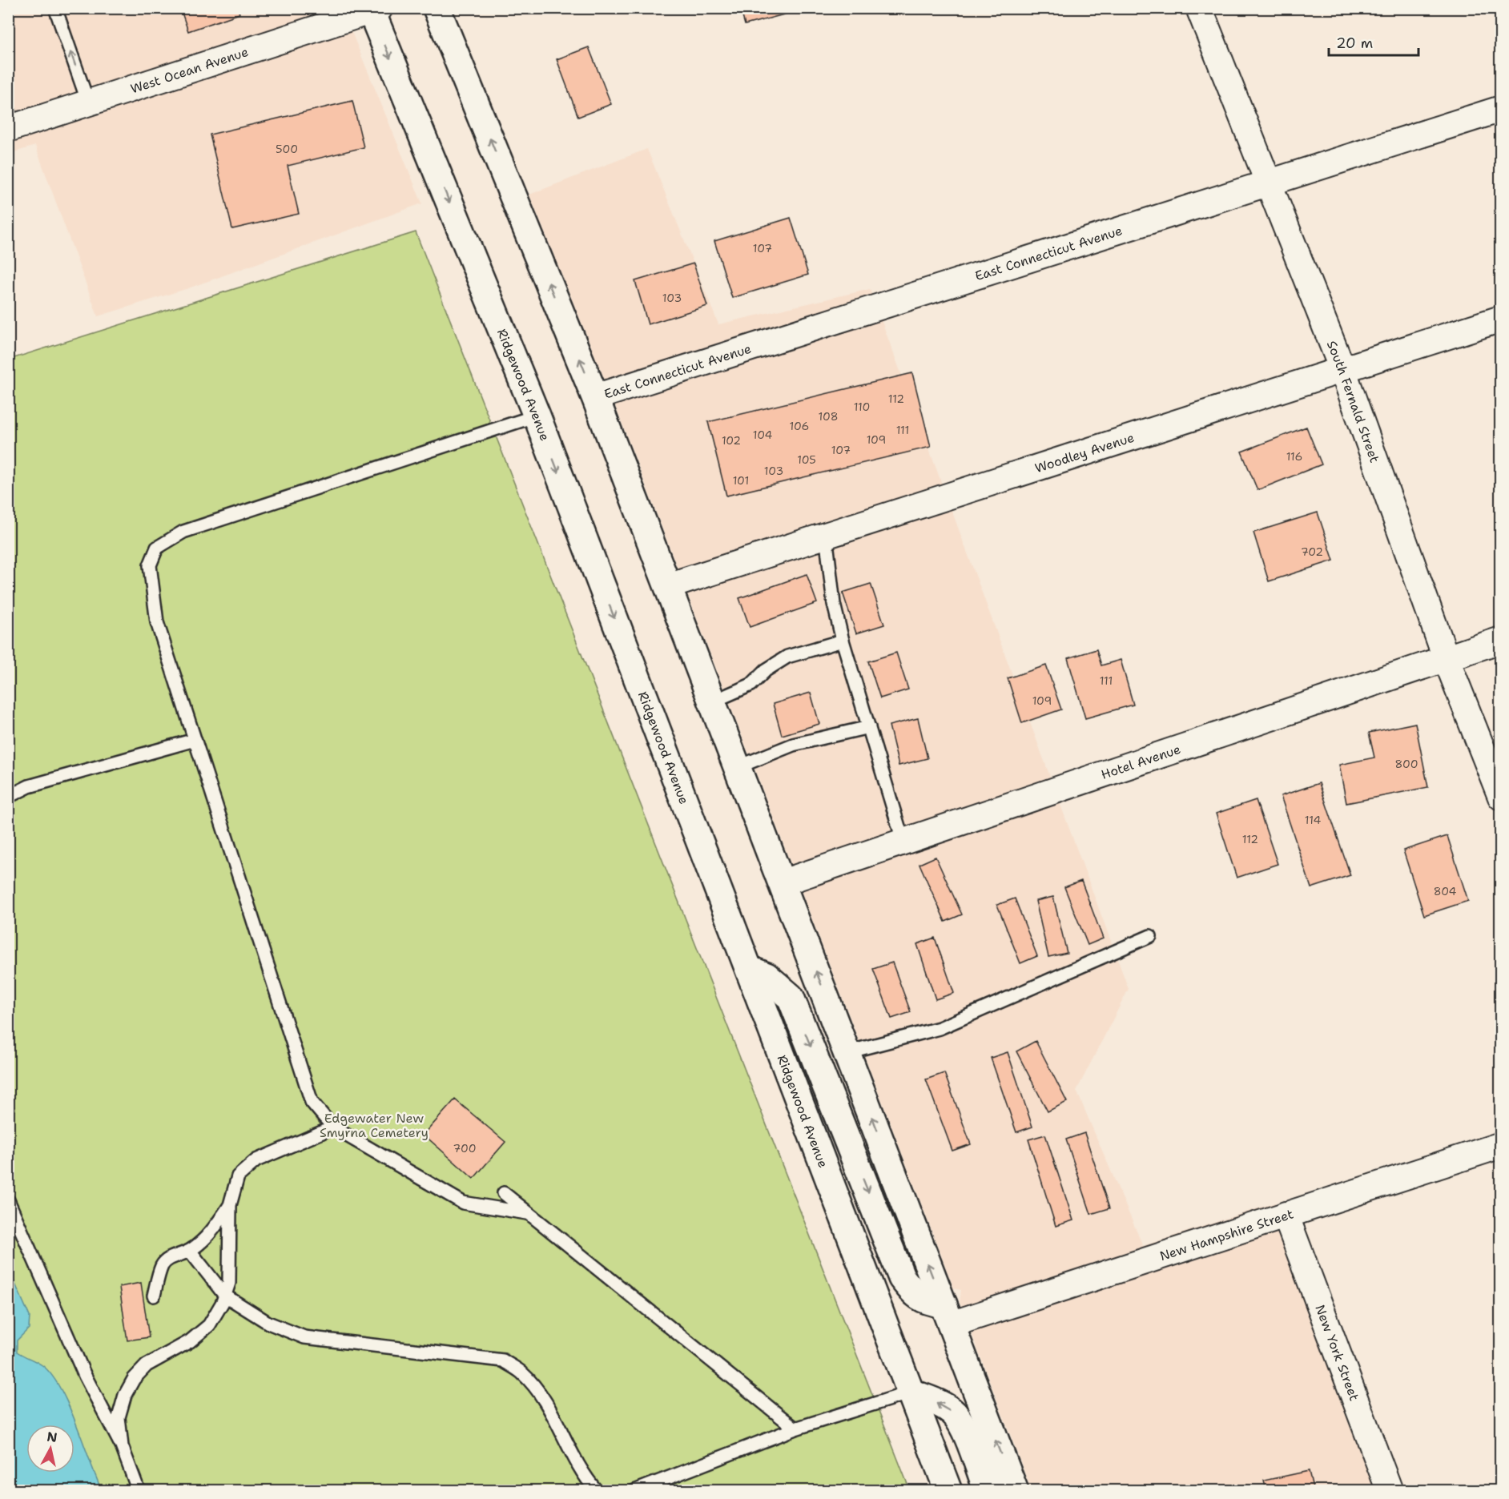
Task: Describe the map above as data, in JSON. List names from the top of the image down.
{
  "streets": {
    "main road": ["Ridgewood Avenue"],
    "street": [
      "West Ocean Avenue",
      "East Connecticut Avenue",
      "South Fernald Street",
      "Woodley Avenue",
      "Hotel Avenue",
      "New Hampshire Street",
      "New York Street"
    ]
  },
  "crossings": [
    ["West Ocean Avenue", "Ridgewood Avenue"],
    ["East Connecticut Avenue", "South Fernald Street"],
    ["South Fernald Street", "Woodley Avenue"],
    ["South Fernald Street", "Hotel Avenue"],
    ["New Hampshire Street", "New York Street"]
  ],
  "parks": ["Edgewater New Smyrna Cemetery"],
  "house_numbers": [
    "500",
    "107",
    "103",
    "112",
    "110",
    "108",
    "106",
    "111",
    "104",
    "109",
    "102",
    "107",
    "116",
    "105",
    "103",
    "101",
    "702",
    "111",
    "109",
    "800",
    "114",
    "112",
    "804",
    "700"
  ],
  "scale_bar": "20 m",
  "north": "top"
}
